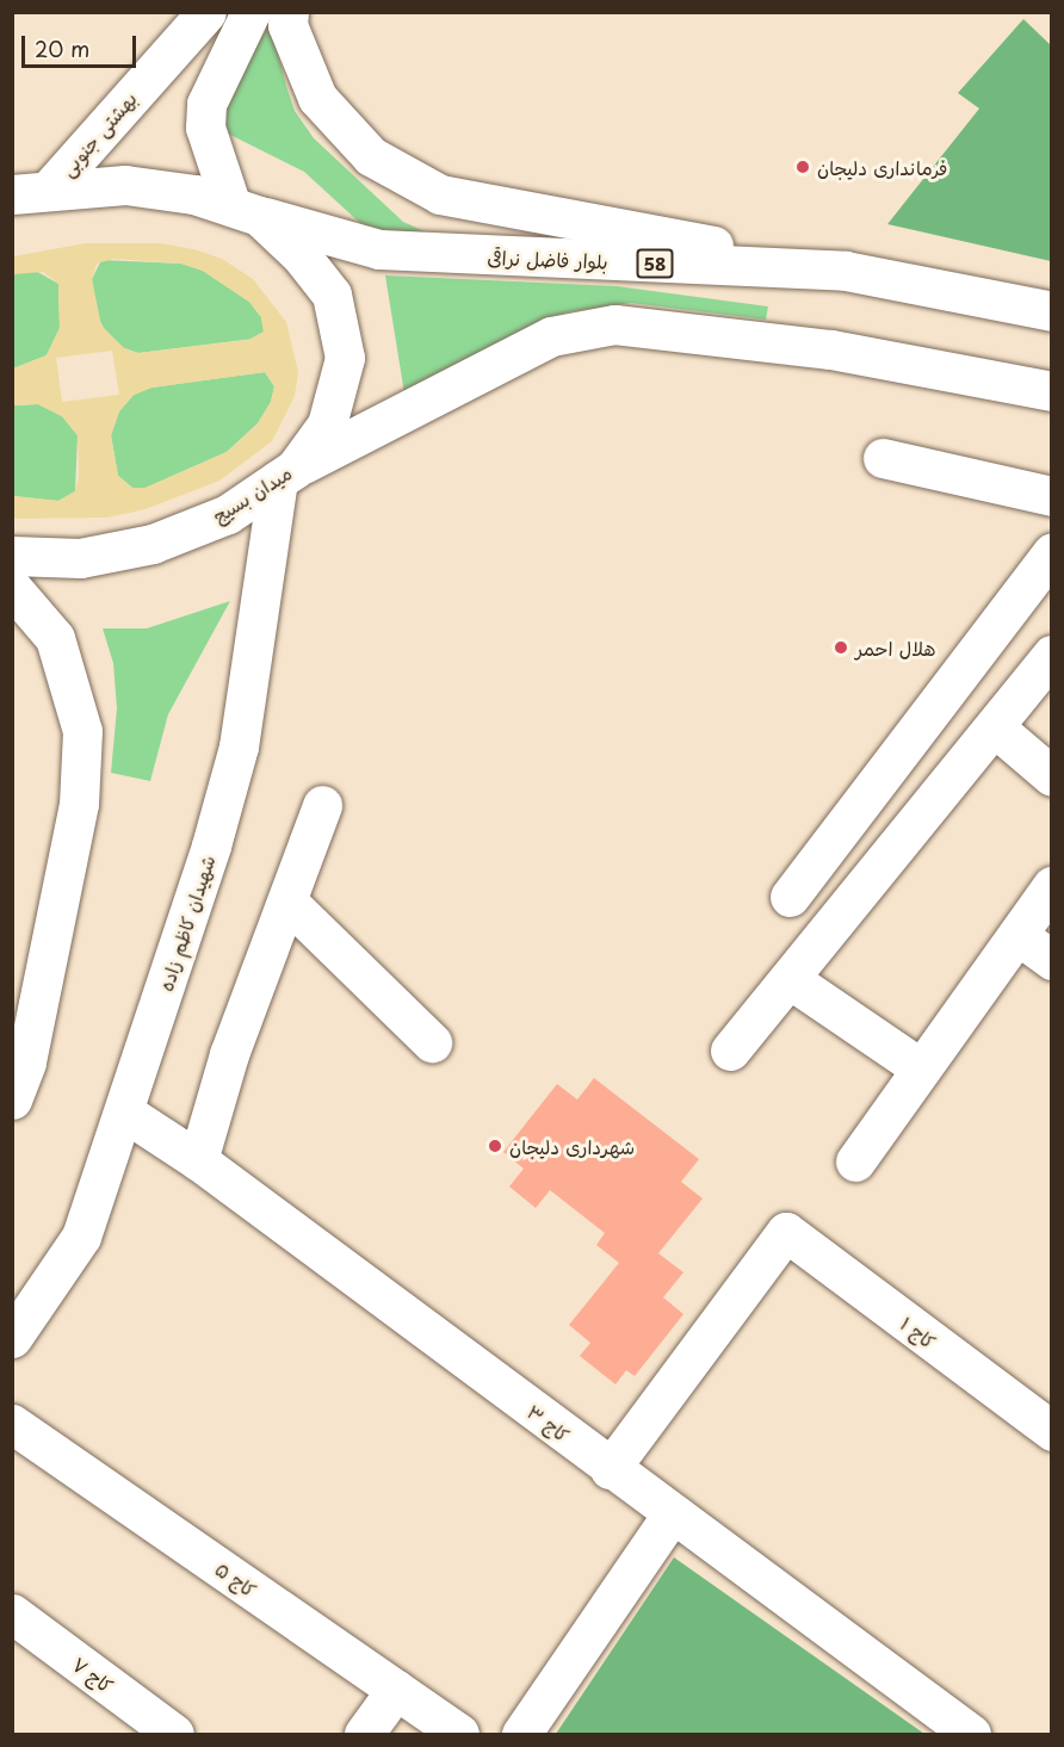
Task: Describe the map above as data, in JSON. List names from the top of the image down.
{
  "streets": {
    "main road": [
      "بهشتی جنوبی",
      "بلوار فاضل نراقی",
      "58",
      "میدان بسیج",
      "شهیدان کاظم زاده",
      "کاج ۱",
      "کاج ۳",
      "کاج ۵",
      "کاج ۷"
    ]
  },
  "crossings": [
    ["بهشتی جنوبی", "میدان بسیج"],
    ["بلوار فاضل نراقی", "میدان بسیج"],
    ["میدان بسیج", "شهیدان کاظم زاده"],
    ["شهیدان کاظم زاده", "کاج ۳"],
    ["کاج ۱", "کاج ۳"]
  ],
  "places": ["فرمانداری دلیجان", "هلال احمر", "شهرداری دلیجان"],
  "scale_bar": "20 m"
}
